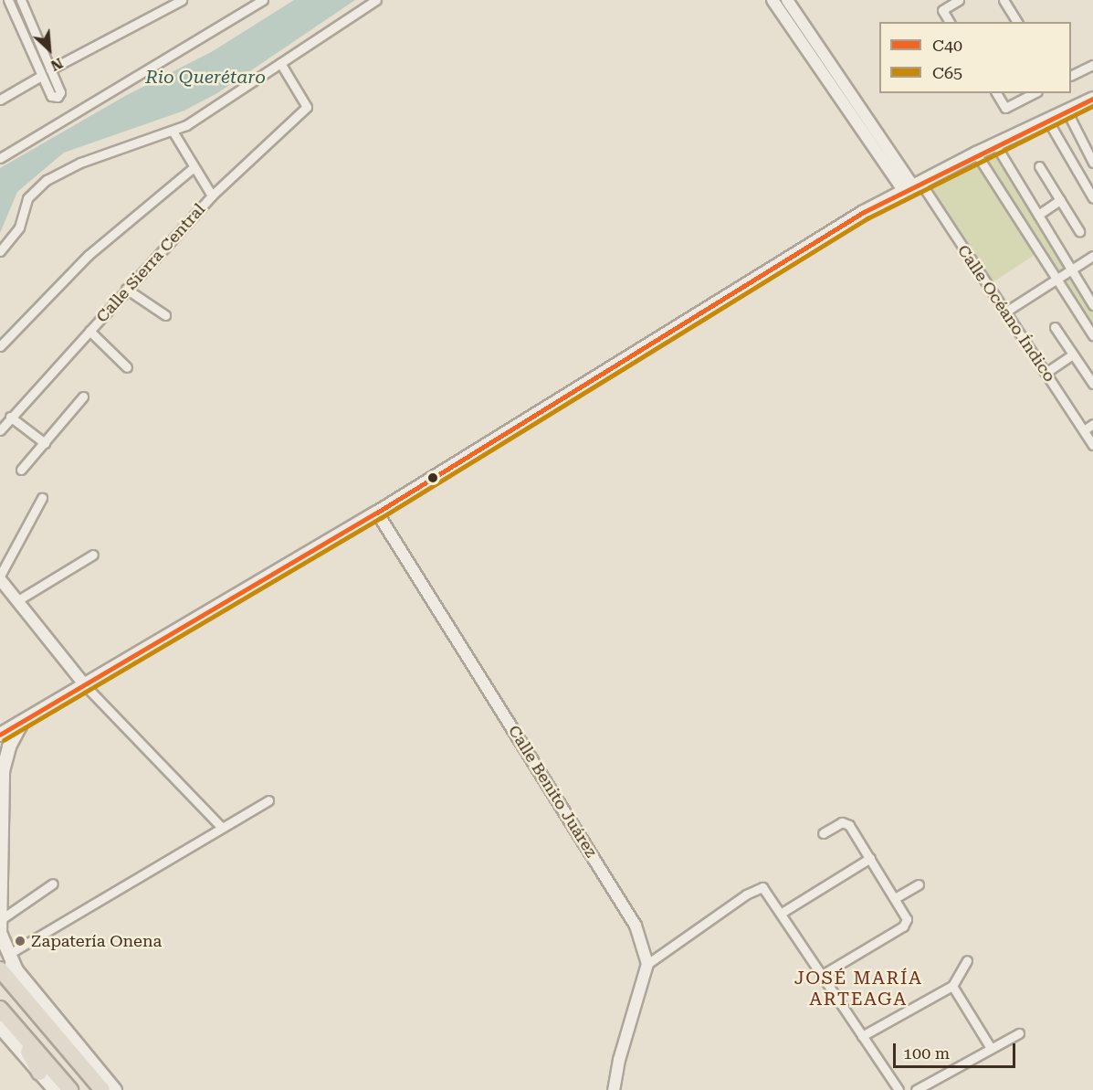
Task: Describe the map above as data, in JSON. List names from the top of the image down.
{
  "streets": {
    "street": ["Calle Sierra Central", "Calle Océano Índico", "Calle Benito Juárez"]
  },
  "districts": ["JOSÉ MARÍA ARTEAGA"],
  "water": ["Rio Querétaro"],
  "places": ["Zapatería Onena"],
  "lines": ["transit line C40", "transit line C65"],
  "legend": ["C40", "C65"],
  "scale_bar": "100 m",
  "north": "bottom right"
}
